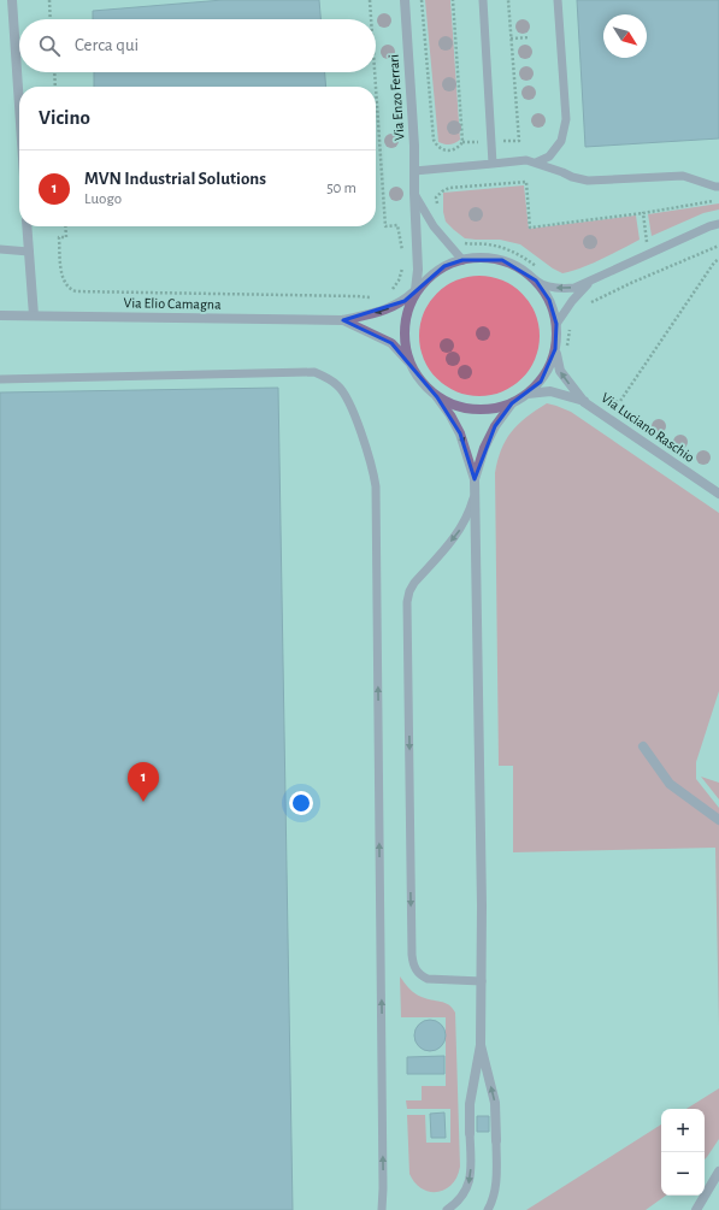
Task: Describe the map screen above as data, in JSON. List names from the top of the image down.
{
  "streets": {
    "street": ["Via Enzo Ferrari", "Via Elio Camagna", "Via Luciano Raschio"]
  },
  "crossings": [
    ["Via Enzo Ferrari", "Via Elio Camagna"],
    ["Via Enzo Ferrari", "Via Luciano Raschio"],
    ["Via Elio Camagna", "Via Luciano Raschio"]
  ],
  "north": "bottom right",
  "page": {
    "search": "Cerca qui",
    "heading": "Vicino",
    "list": [
      {
        "mark": "1",
        "name": "MVN Industrial Solutions",
        "note": "Luogo",
        "value": "50 m"
      }
    ],
    "pins": "1",
    "map_buttons": ["+", "−"]
  }
}
